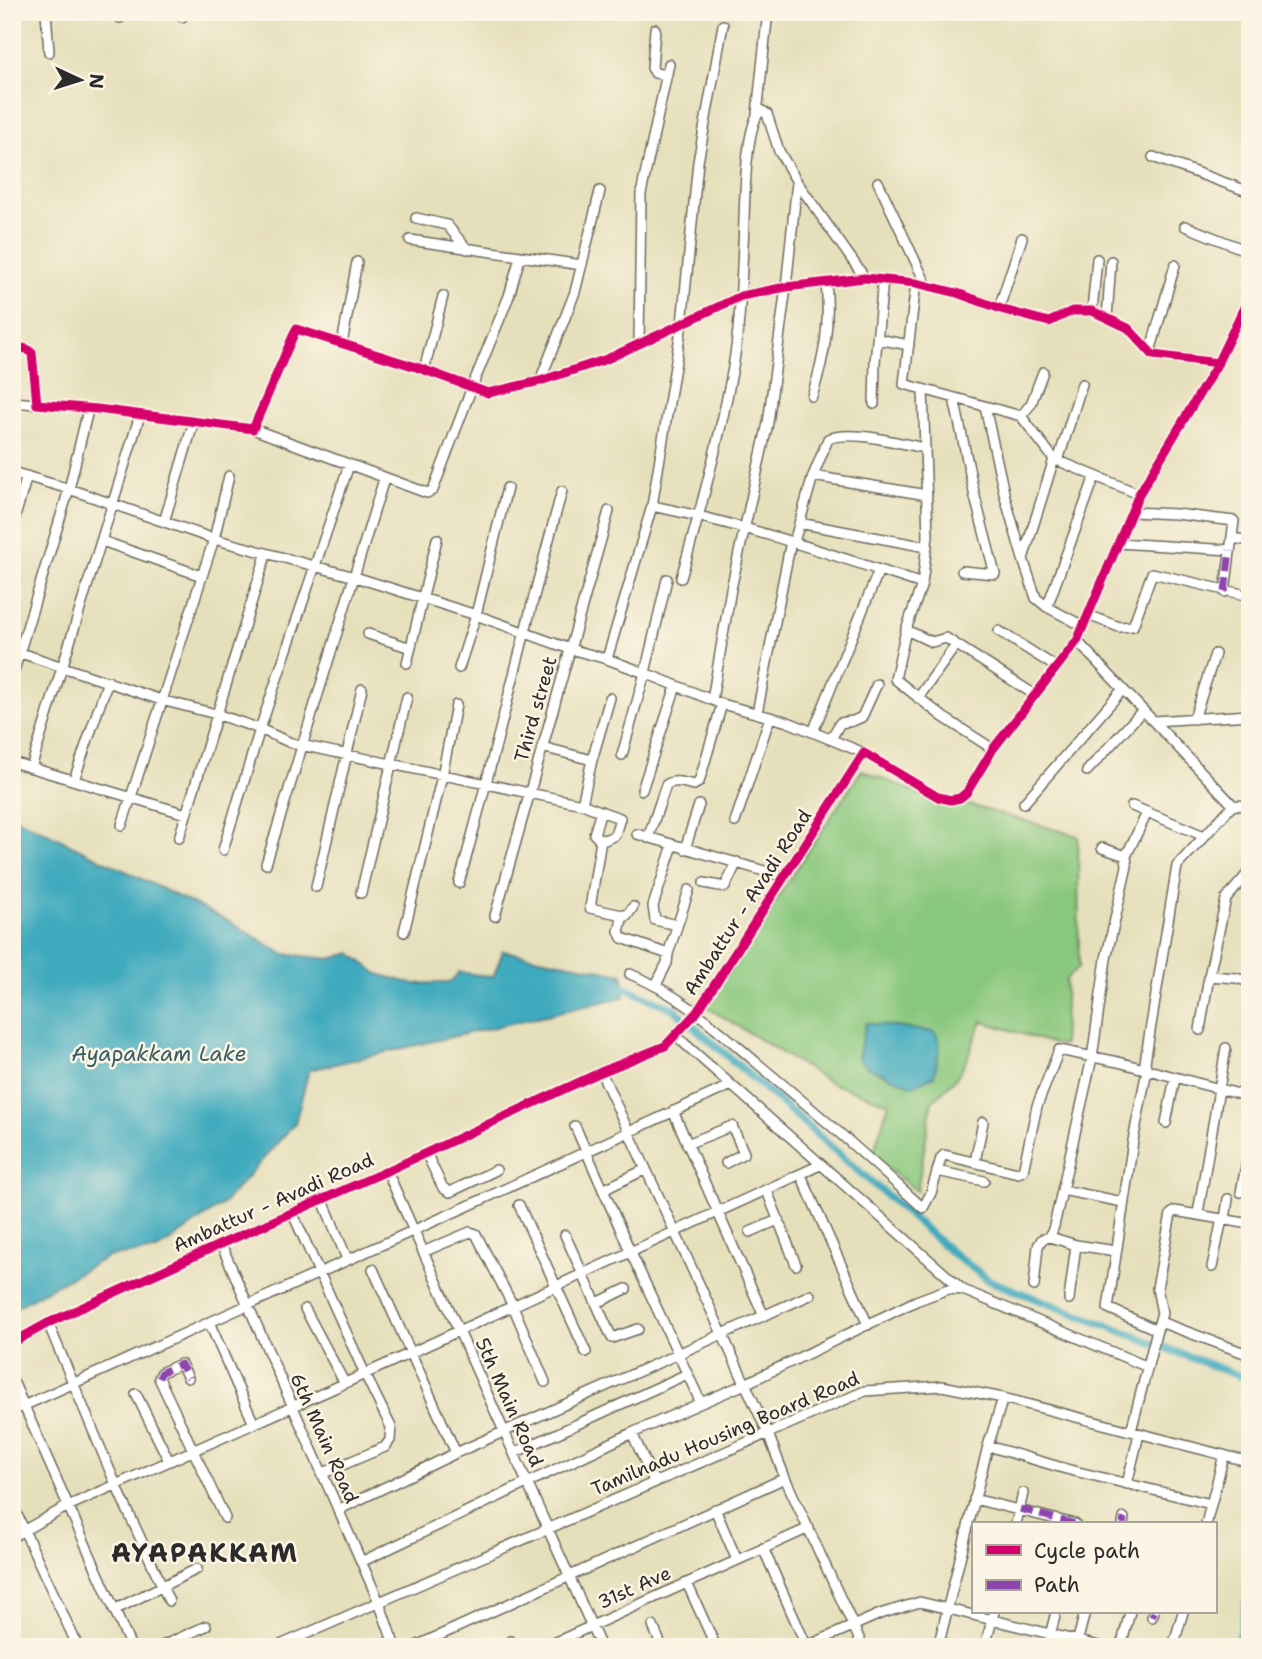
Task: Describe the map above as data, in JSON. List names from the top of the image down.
{
  "streets": {
    "street": [
      "Third street",
      "Ambattur - Avadi Road",
      "5th Main Road",
      "Tamilnadu Housing Board Road",
      "6th Main Road",
      "31st Ave"
    ]
  },
  "crossings": [
    ["Ambattur - Avadi Road", "5th Main Road"],
    ["Ambattur - Avadi Road", "6th Main Road"],
    ["5th Main Road", "Tamilnadu Housing Board Road"],
    ["5th Main Road", "31st Ave"],
    ["Tamilnadu Housing Board Road", "6th Main Road"]
  ],
  "districts": ["AYAPAKKAM"],
  "water": ["Ayapakkam Lake"],
  "legend": ["Cycle path", "Path"],
  "north": "right"
}
